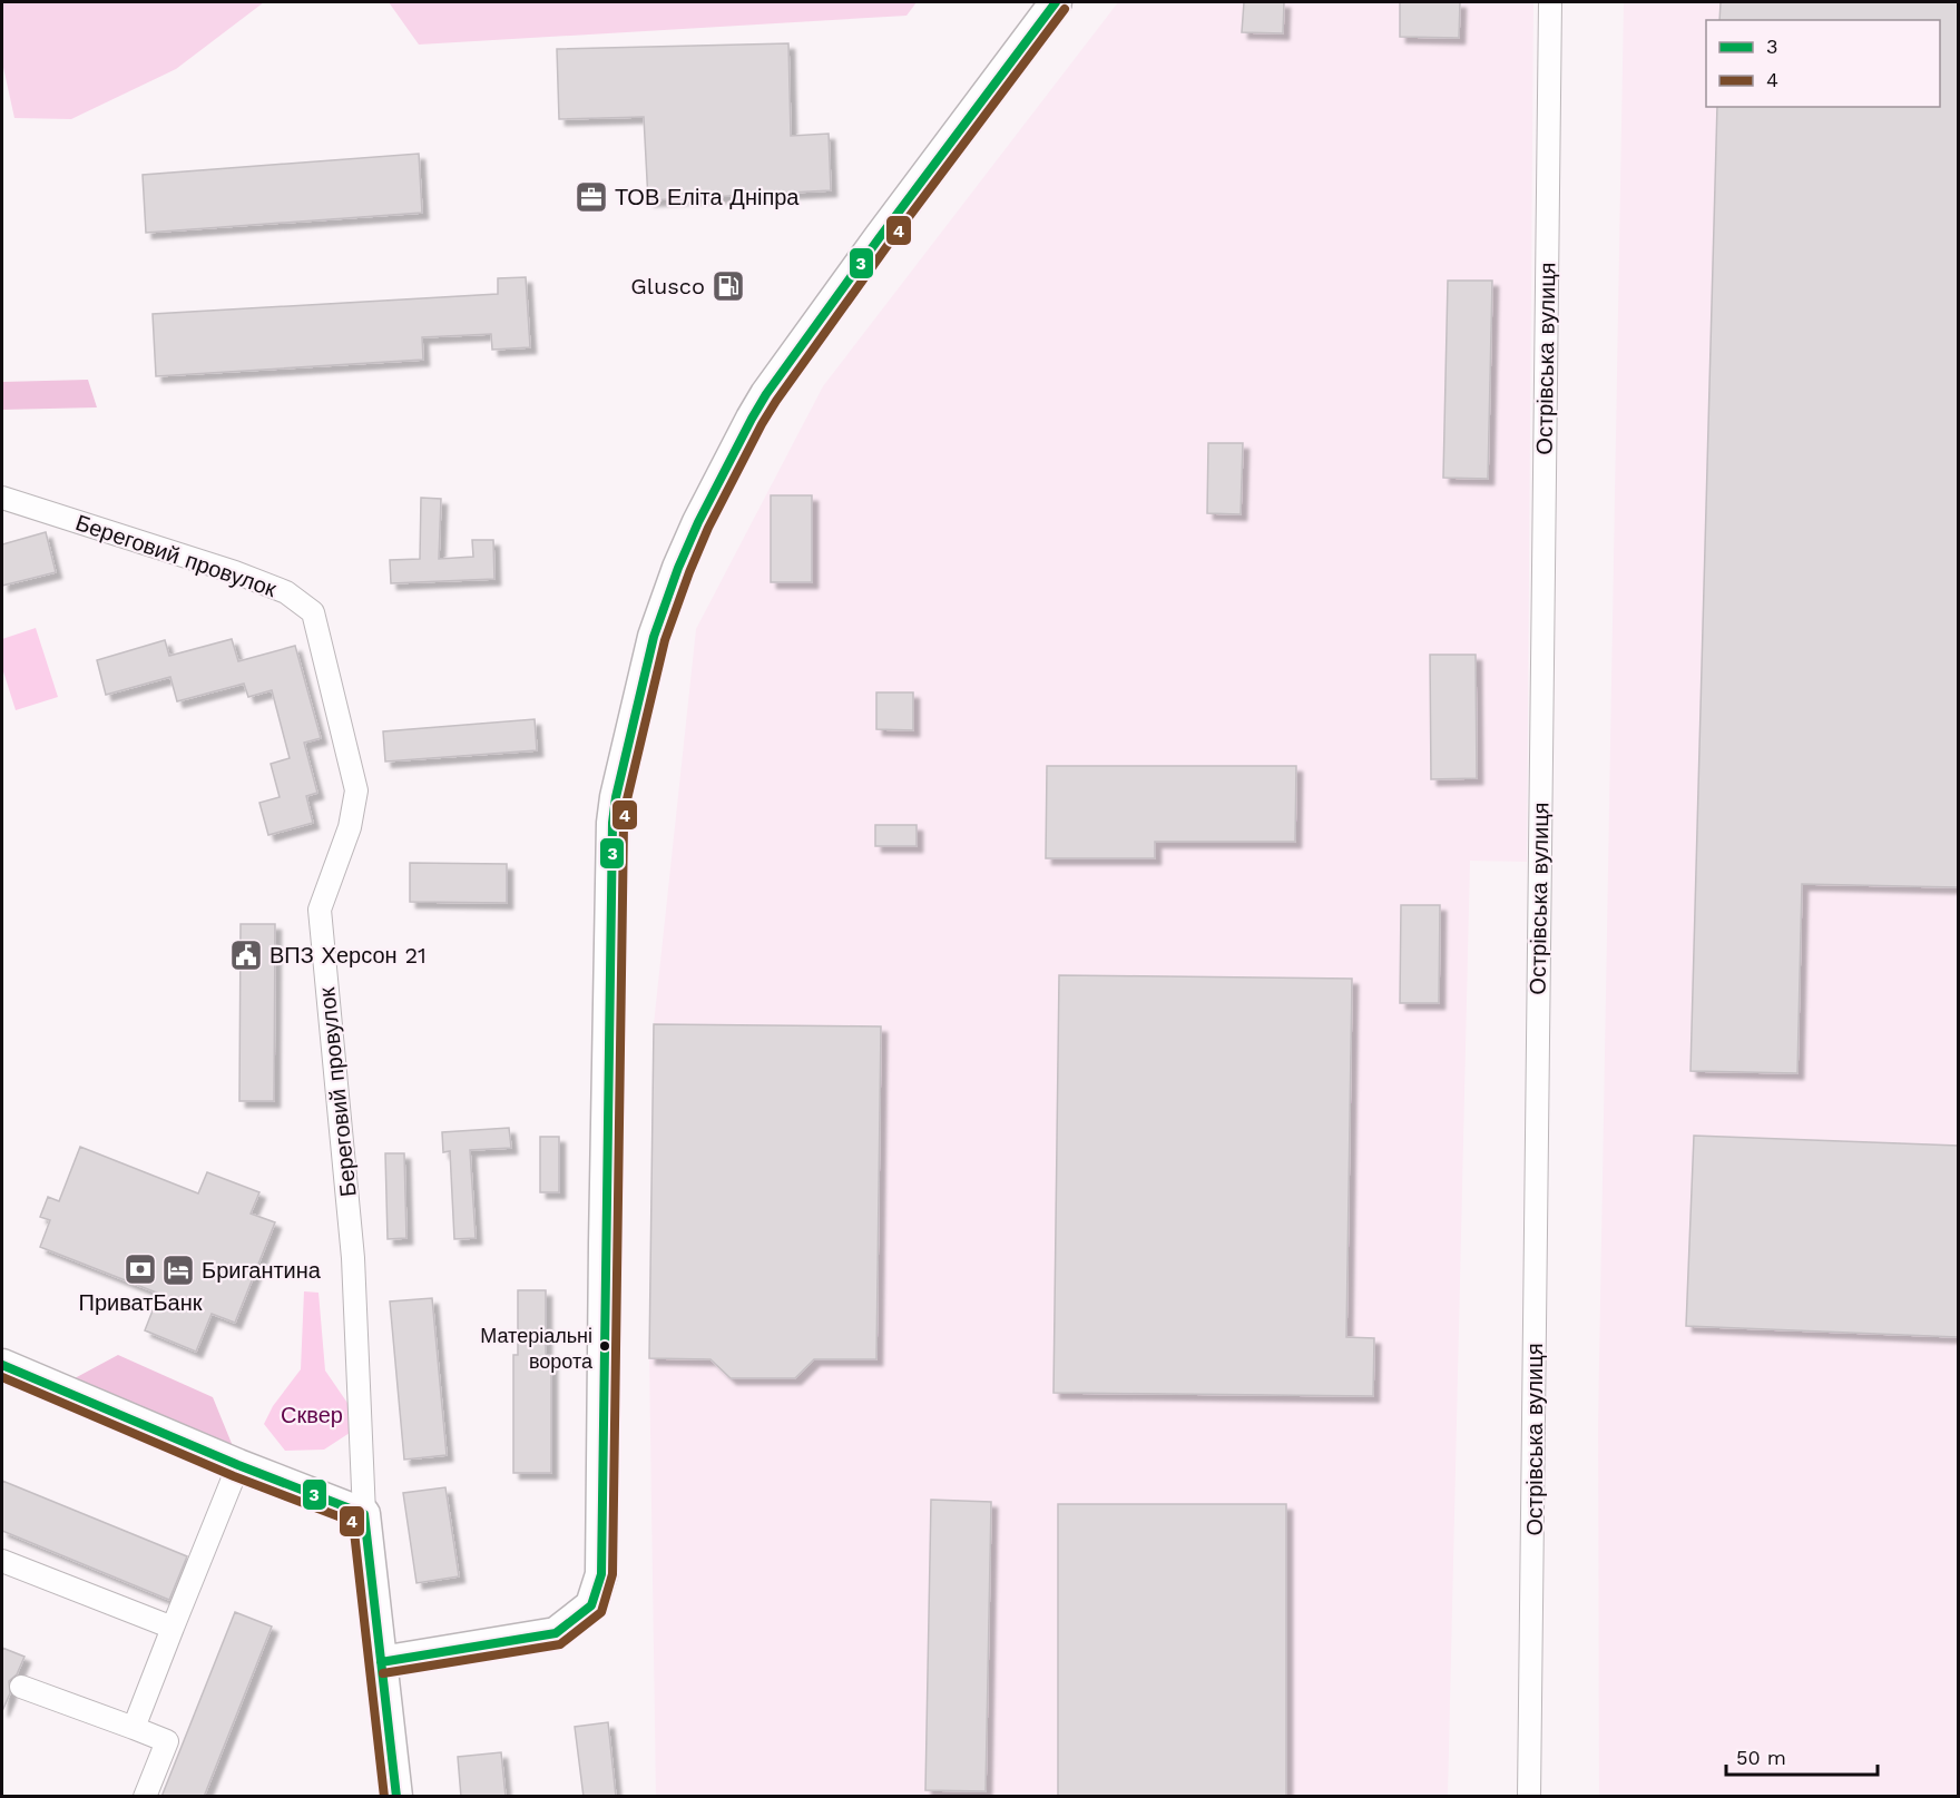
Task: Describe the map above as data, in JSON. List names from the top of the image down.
{
  "streets": {
    "street": ["Острівська вулиця", "Береговий провулок"]
  },
  "parks": ["Сквер"],
  "places": {
    "office": ["ТОВ Еліта Дніпра"],
    "fuel station": ["Glusco"],
    "public building": ["ВПЗ Херсон 21"],
    "bank": ["ПриватБанк"],
    "hotel": ["Бригантина"],
    "other": ["Матеріальні ворота"]
  },
  "lines": ["transit line 3", "transit line 4"],
  "legend": ["3", "4"],
  "scale_bar": "50 m"
}
